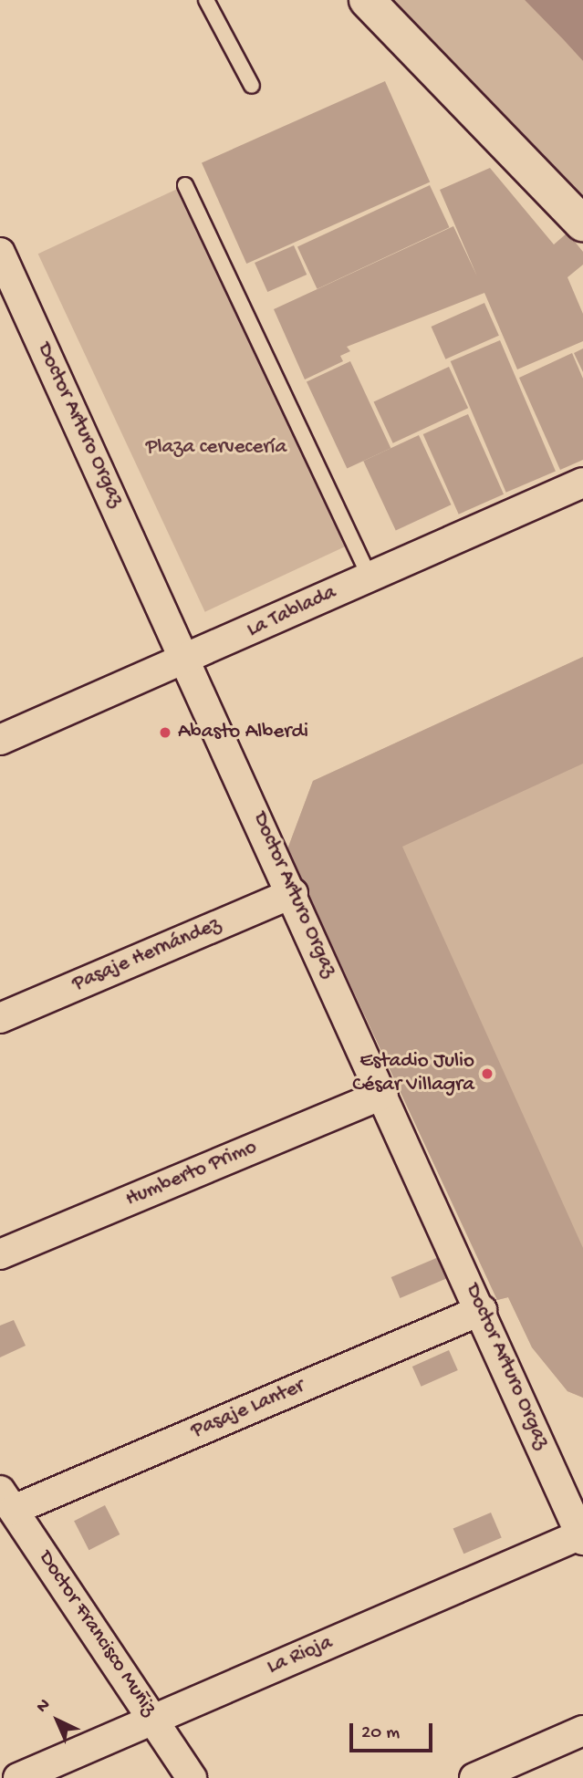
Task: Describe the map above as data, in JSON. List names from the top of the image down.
{
  "streets": {
    "street": [
      "Doctor Arturo Orgaz",
      "La Tablada",
      "Pasaje Hernández",
      "Humberto Primo",
      "Pasaje Lanter",
      "Doctor Francisco Muñiz",
      "La Rioja"
    ]
  },
  "crossings": [
    ["Doctor Arturo Orgaz", "La Tablada"],
    ["Doctor Arturo Orgaz", "Pasaje Hernández"],
    ["Doctor Arturo Orgaz", "Humberto Primo"],
    ["Doctor Arturo Orgaz", "Pasaje Lanter"],
    ["Doctor Arturo Orgaz", "La Rioja"],
    ["Pasaje Lanter", "Doctor Francisco Muñiz"],
    ["Doctor Francisco Muñiz", "La Rioja"]
  ],
  "parks": ["Plaza cervecería"],
  "places": ["Abasto Alberdi", "Estadio Julio César Villagra"],
  "scale_bar": "20 m",
  "north": "top left"
}
